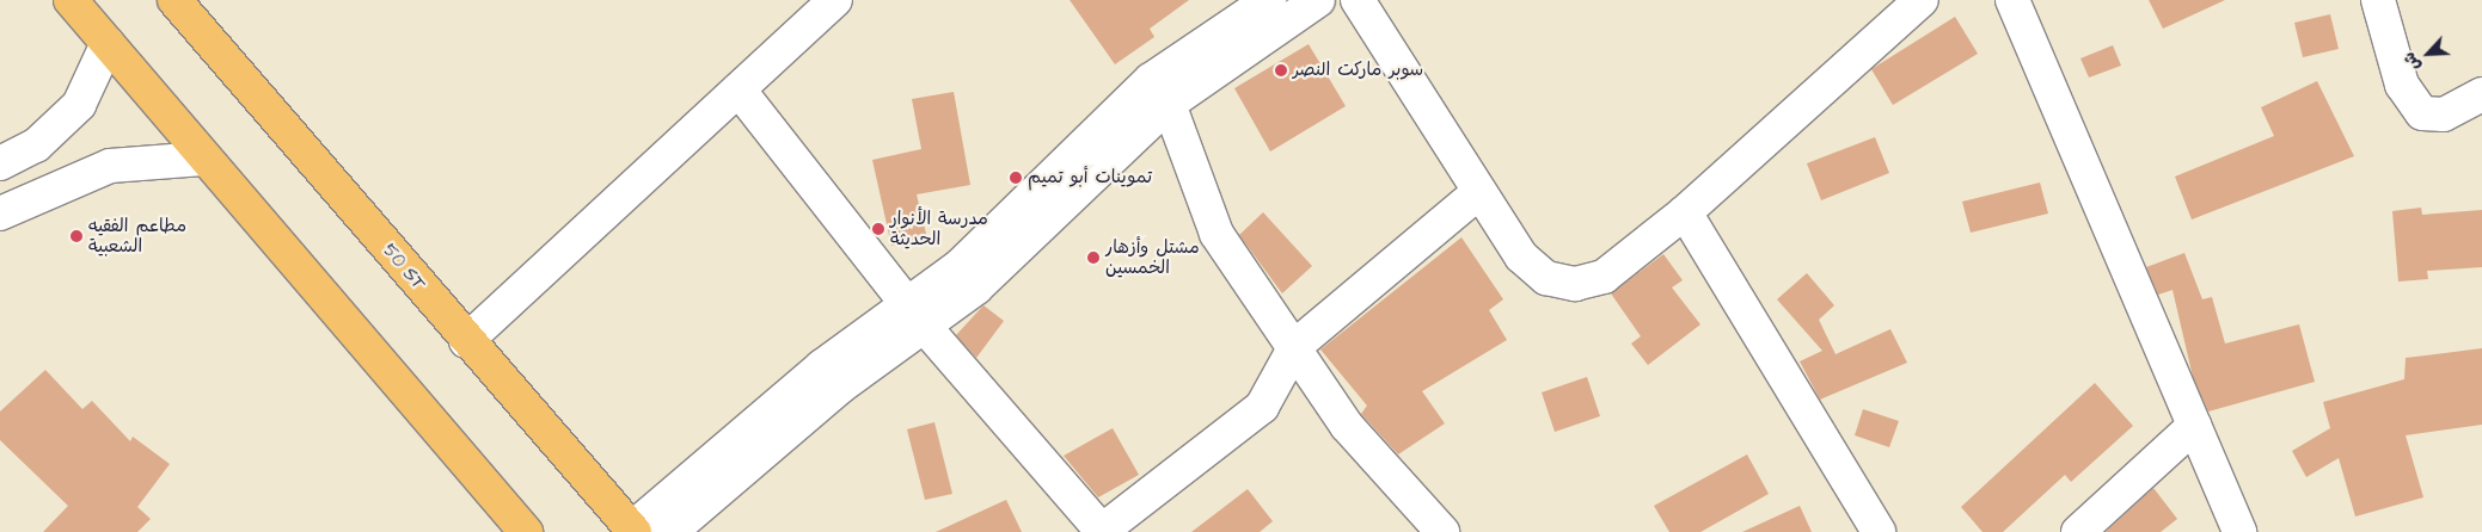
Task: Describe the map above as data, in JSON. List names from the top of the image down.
{
  "streets": {
    "main road": ["50 ST"]
  },
  "places": [
    "سوبر ماركت النصر",
    "تموينات أبو تميم",
    "مدرسة الأنوار الحديثة",
    "مطاعم الفقيه الشعبية",
    "مشتل وأزهار الخمسين"
  ],
  "north": "bottom left"
}
